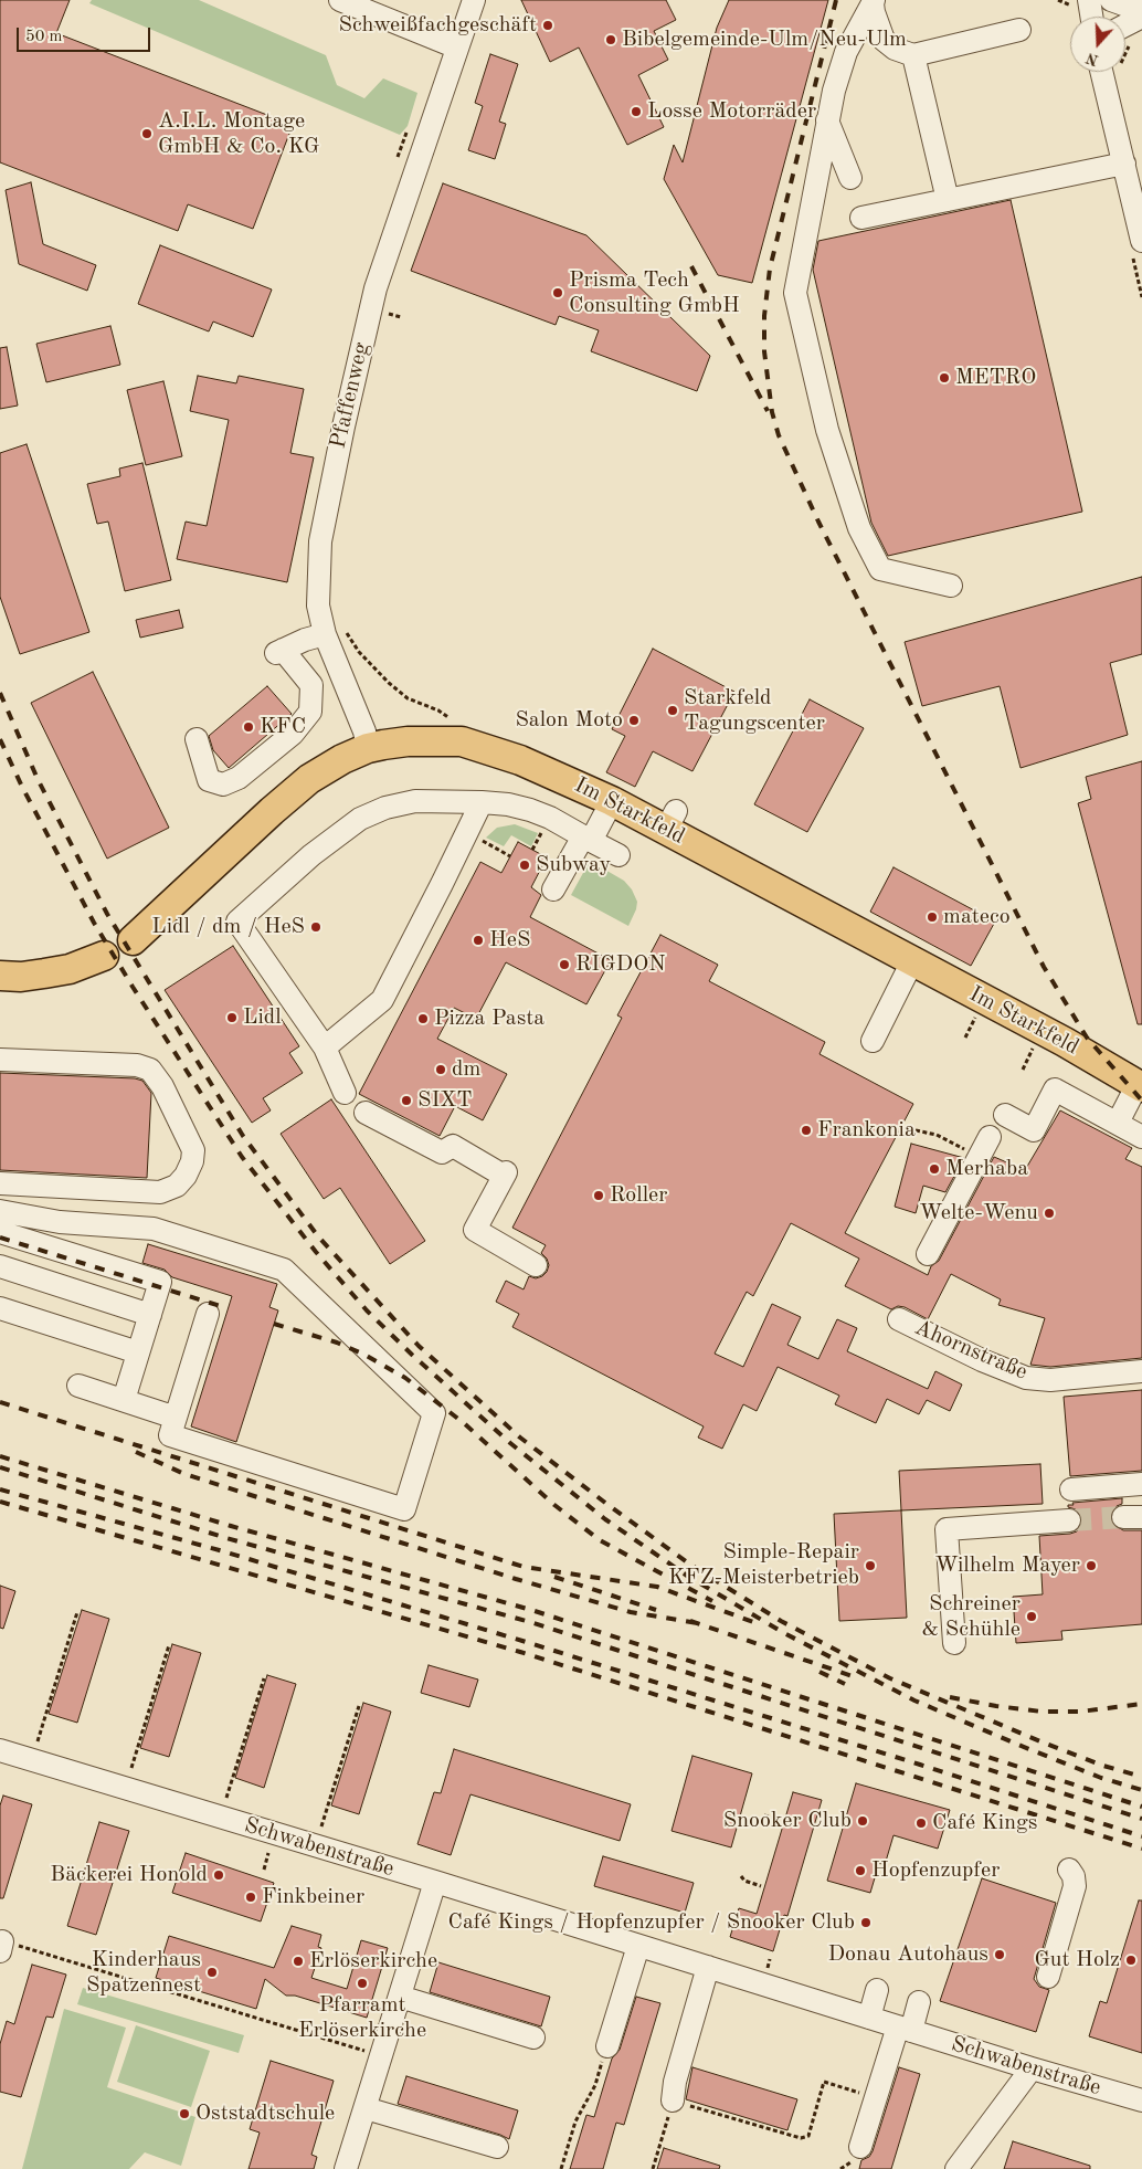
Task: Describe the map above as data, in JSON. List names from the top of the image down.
{
  "streets": {
    "main road": ["Im Starkfeld"],
    "street": ["Pfaffenweg", "Ahornstraße", "Schwabenstraße"]
  },
  "crossings": [
    ["Pfaffenweg", "Im Starkfeld"]
  ],
  "places": [
    "Schweißfachgeschäft",
    "Bibelgemeinde-Ulm/Neu-Ulm",
    "Losse Motorräder",
    "A.I.L. Montage GmbH & Co. KG",
    "Prisma Tech Consulting GmbH",
    "METRO",
    "Starkfeld Tagungscenter",
    "Salon Moto",
    "KFC",
    "Subway",
    "mateco",
    "Lidl / dm / HeS",
    "HeS",
    "RIGDON",
    "Lidl",
    "Pizza Pasta",
    "dm",
    "SIXT",
    "Frankonia",
    "Merhaba",
    "Roller",
    "Welte-Wenu",
    "Simple-Repair KFZ-Meisterbetrieb",
    "Wilhelm Mayer",
    "Schreiner & Schühle",
    "Snooker Club",
    "Café Kings",
    "Hopfenzupfer",
    "Bäckerei Honold",
    "Finkbeiner",
    "Café Kings / Hopfenzupfer / Snooker Club",
    "Donau Autohaus",
    "Gut Holz",
    "Erlöserkirche",
    "Kinderhaus Spatzennest",
    "Pfarramt Erlöserkirche",
    "Oststadtschule"
  ],
  "scale_bar": "50 m",
  "north": "bottom"
}
